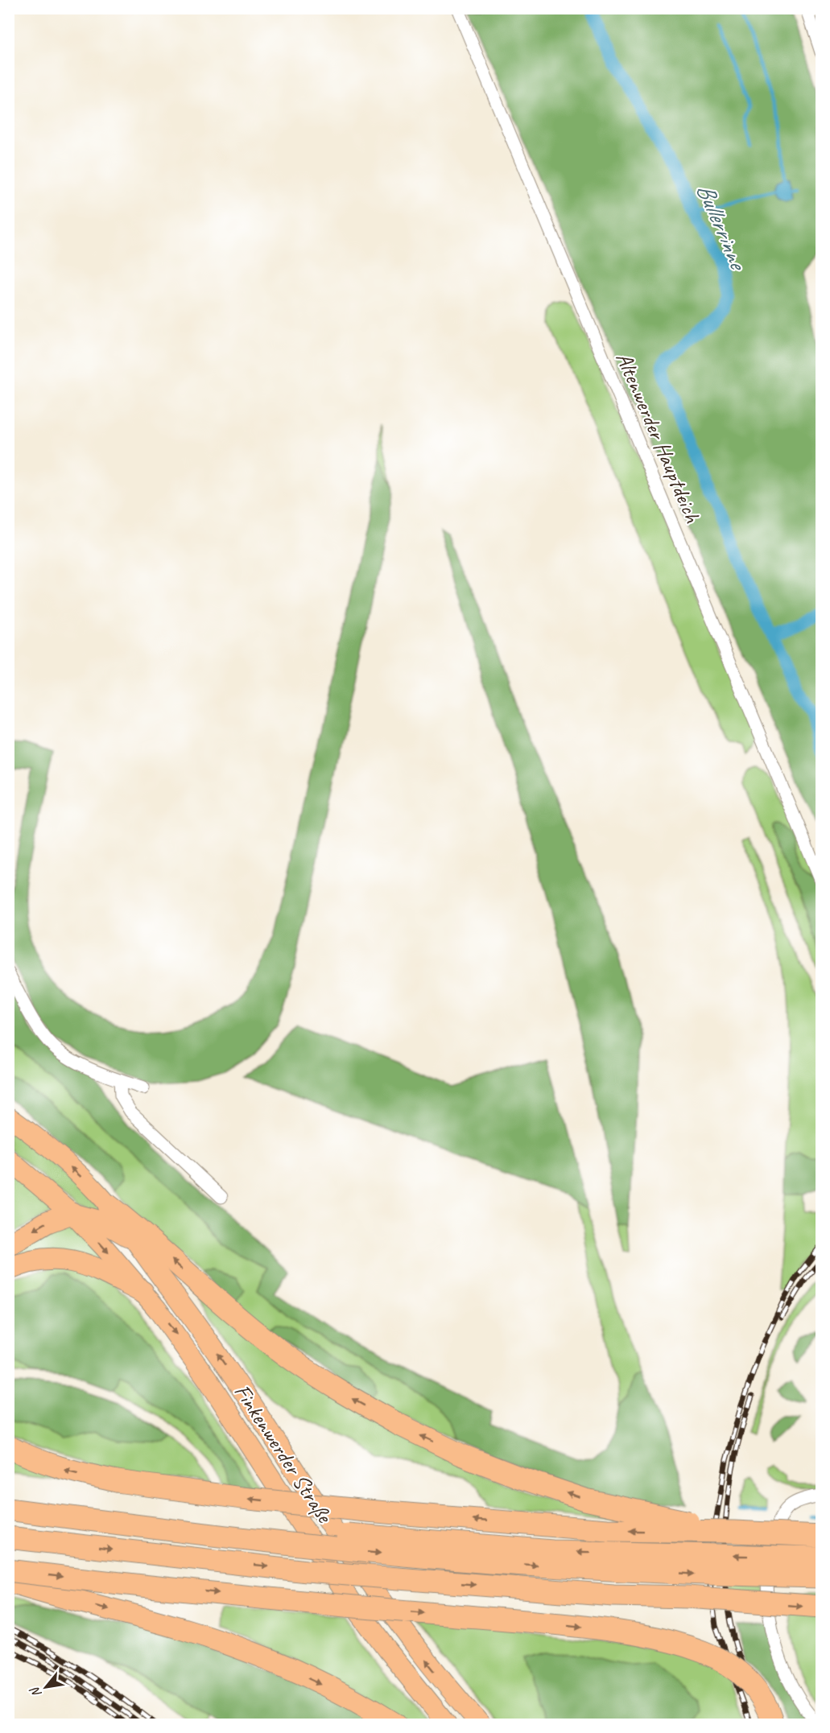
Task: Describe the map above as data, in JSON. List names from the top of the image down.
{
  "streets": {
    "main road": ["Finkenwerder Straße"],
    "street": ["Altenwerder Hauptdeich"]
  },
  "water": ["Bullerrinne"],
  "north": "bottom left"
}
